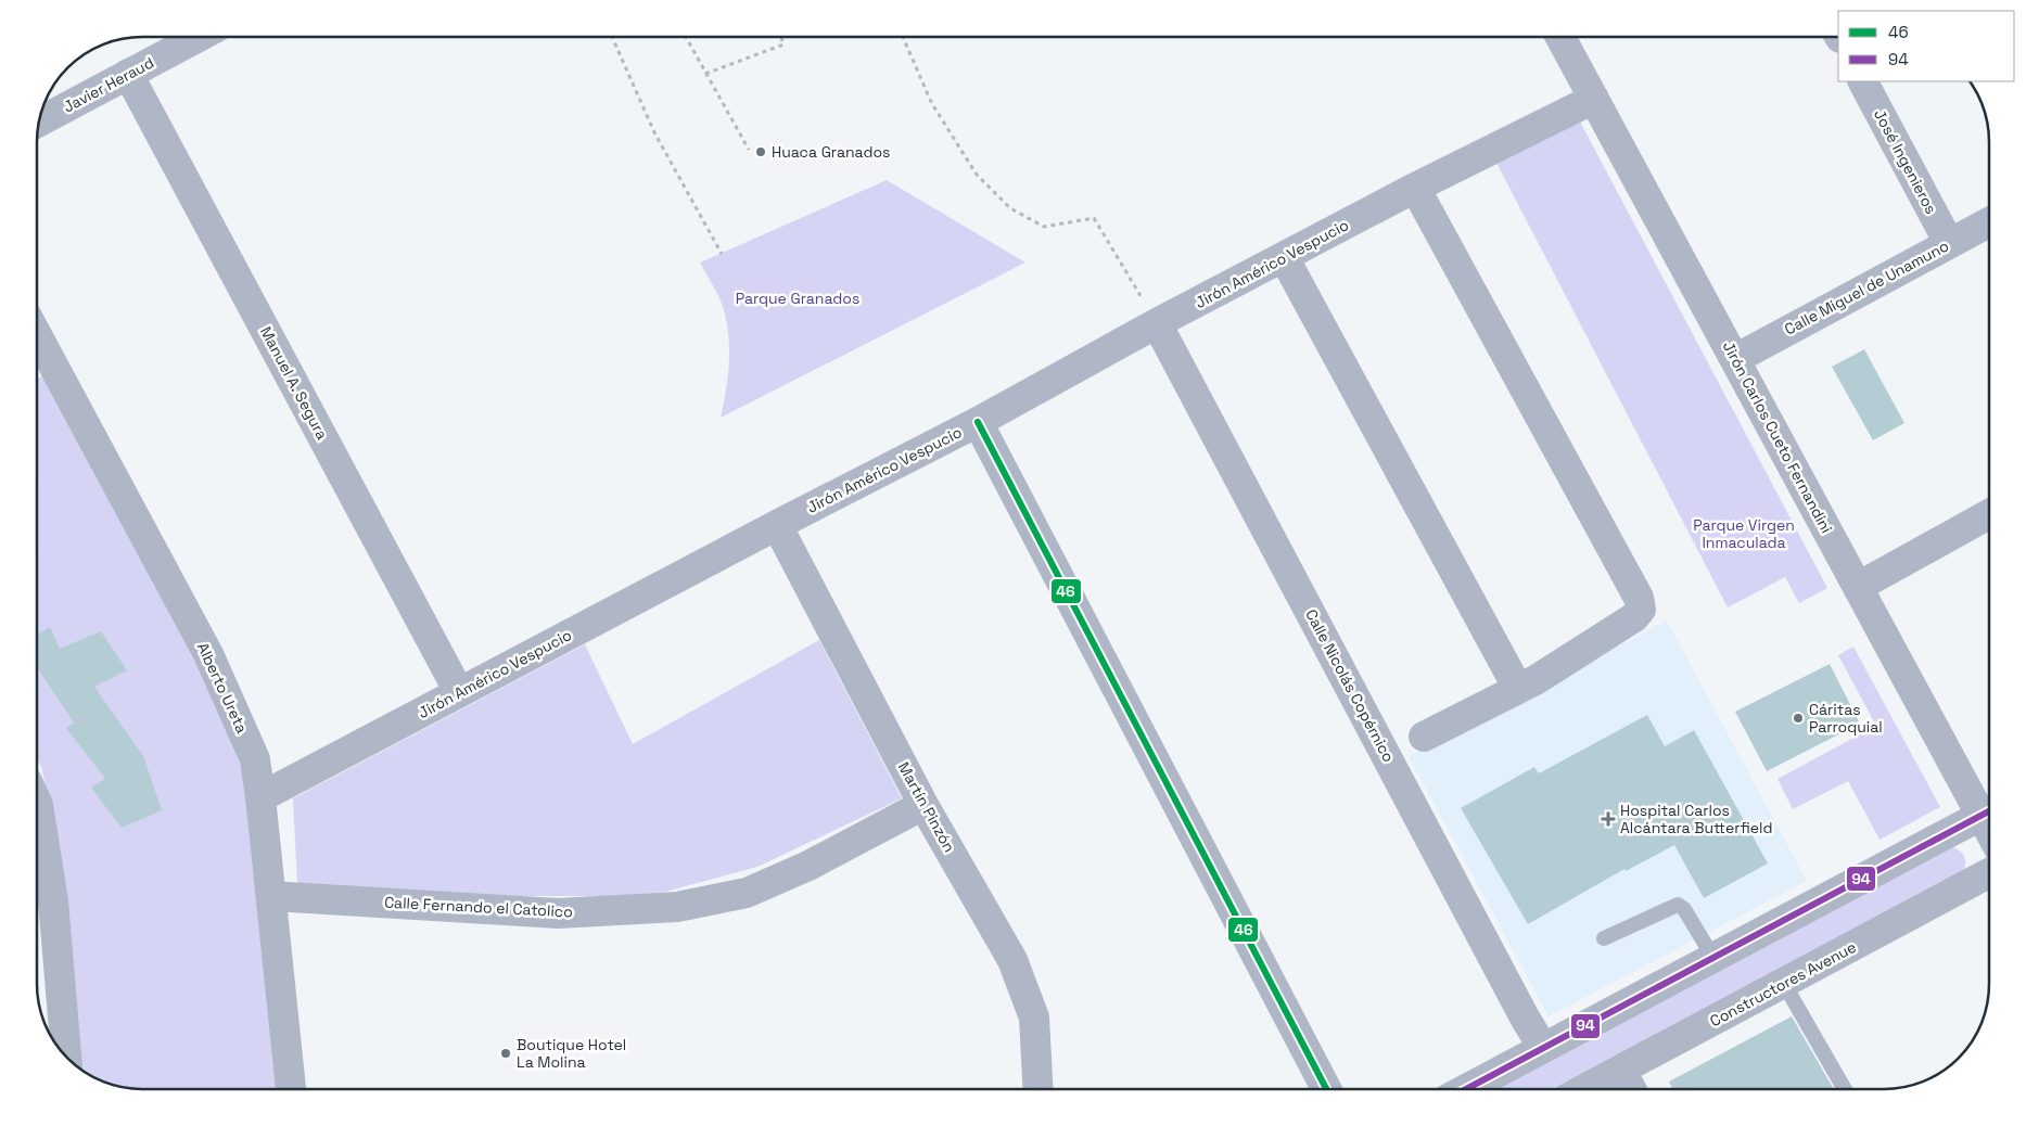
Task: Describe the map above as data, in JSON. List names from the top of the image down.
{
  "streets": {
    "street": [
      "Javier Heraud",
      "José Ingenieros",
      "Jirón Américo Vespucio",
      "Calle Miguel de Unamuno",
      "Manuel A. Segura",
      "Jirón Carlos Cueto Fernandini",
      "Calle Nicolás Copérnico",
      "Alberto Ureta",
      "Martín Pinzón",
      "Calle Fernando el Catolico",
      "Constructores Avenue"
    ]
  },
  "crossings": [
    ["Javier Heraud", "Manuel A. Segura"],
    ["José Ingenieros", "Calle Miguel de Unamuno"],
    ["Jirón Américo Vespucio", "Manuel A. Segura"],
    ["Jirón Américo Vespucio", "Jirón Carlos Cueto Fernandini"],
    ["Jirón Américo Vespucio", "Calle Nicolás Copérnico"],
    ["Jirón Américo Vespucio", "Alberto Ureta"],
    ["Jirón Américo Vespucio", "Martín Pinzón"],
    ["Calle Miguel de Unamuno", "Jirón Carlos Cueto Fernandini"],
    ["Alberto Ureta", "Calle Fernando el Catolico"],
    ["Martín Pinzón", "Calle Fernando el Catolico"]
  ],
  "parks": ["Parque Granados", "Parque Virgen Inmaculada"],
  "places": {
    "other": ["Huaca Granados", "Cáritas Parroquial", "Boutique Hotel La Molina"],
    "health": ["Hospital Carlos Alcántara Butterfield"]
  },
  "lines": ["transit line 46", "transit line 94"],
  "legend": ["46", "94"]
}
